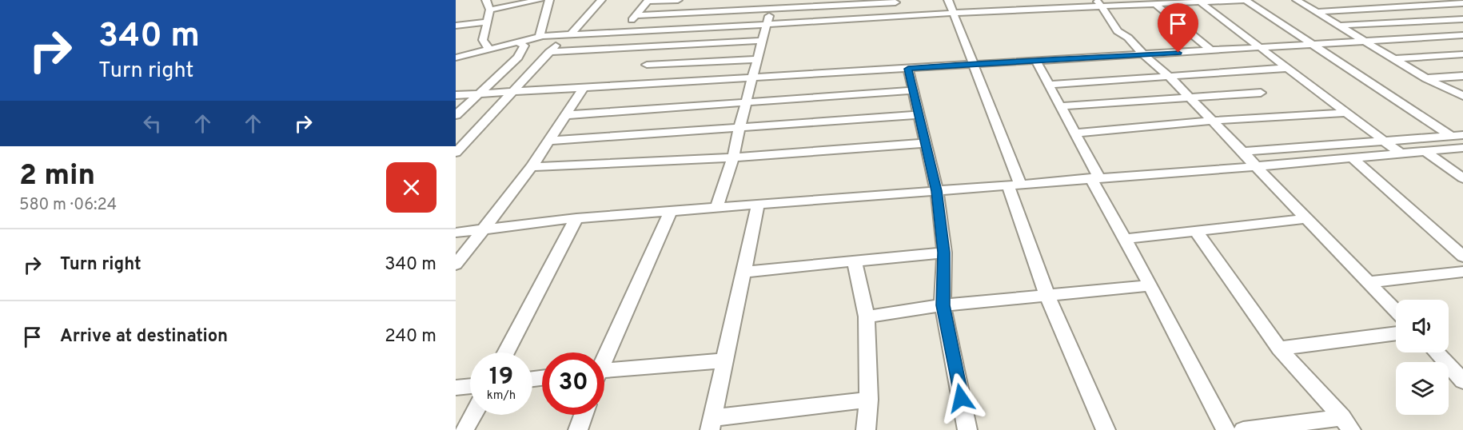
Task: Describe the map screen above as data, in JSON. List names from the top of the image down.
{
  "page": {
    "turn": ["340 m", "Turn right"],
    "heading": ["2 min", "580 m · 06:24"],
    "list": [
      {
        "name": "Turn right",
        "value": "340 m"
      },
      {
        "name": "Arrive at destination",
        "value": "240 m"
      }
    ],
    "speed": "19 km/h",
    "limit": "30"
  }
}
